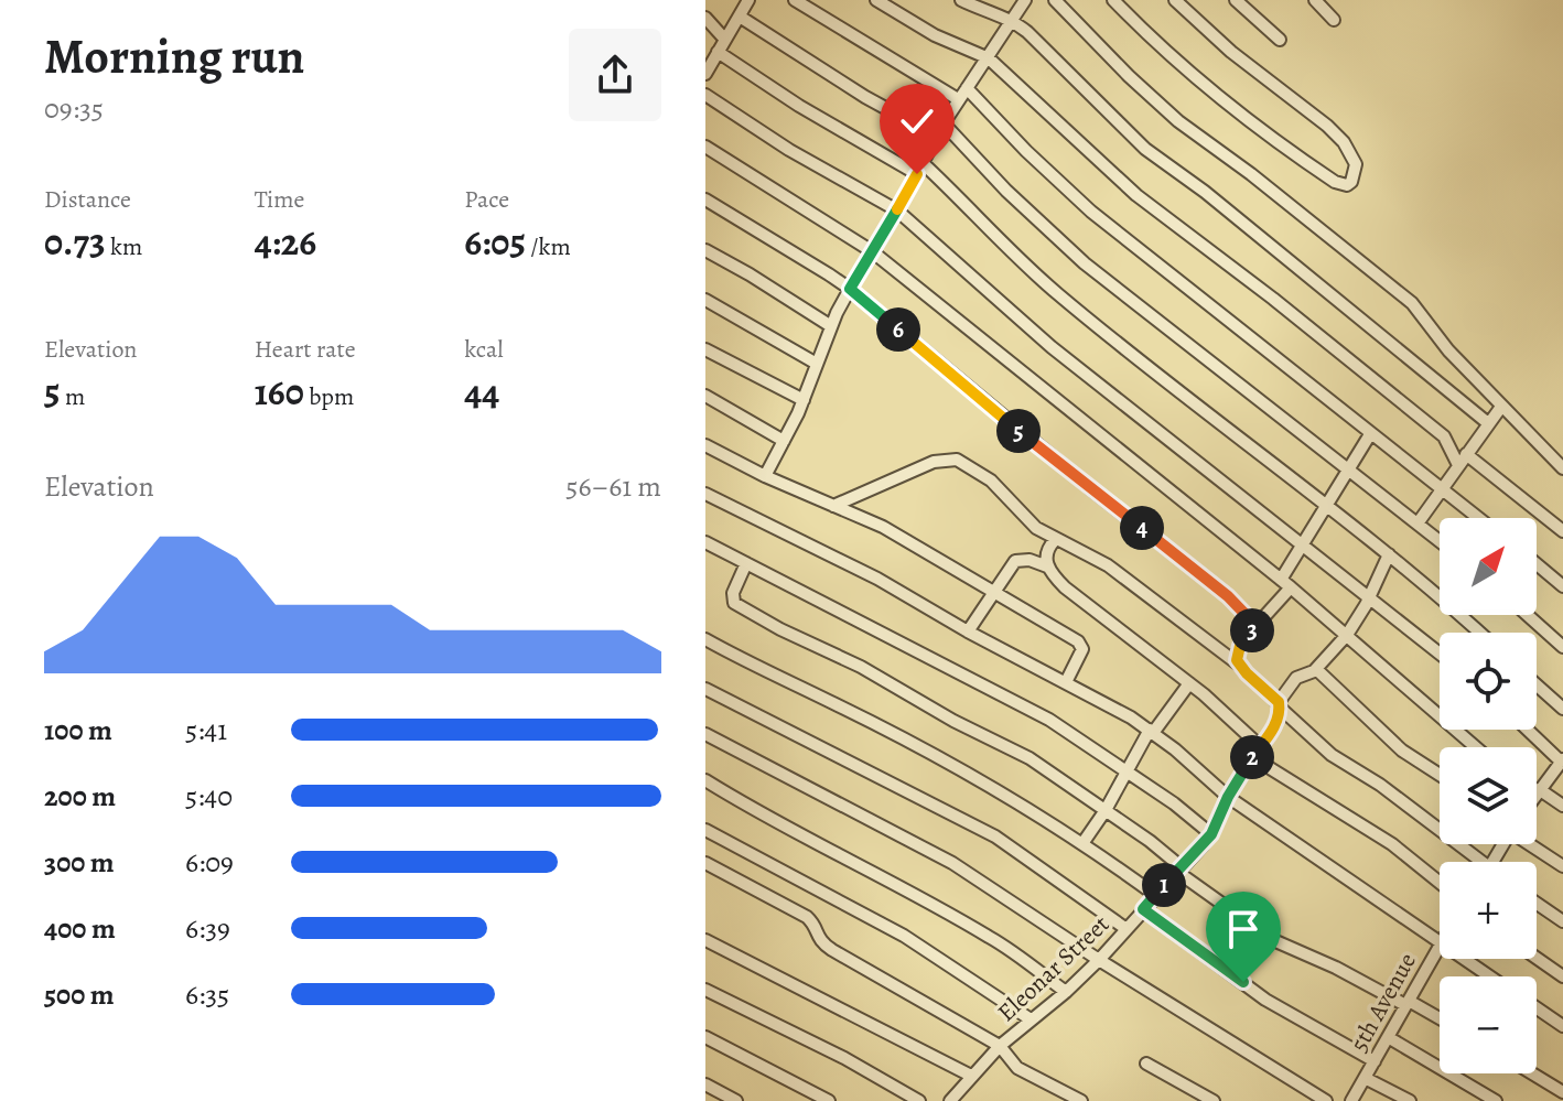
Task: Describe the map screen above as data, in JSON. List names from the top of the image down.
{
  "streets": {
    "street": ["Eleonar Street", "5th Avenue"]
  },
  "north": "top right",
  "page": {
    "heading": ["Morning run", "09:35"],
    "stats": [
      ["Distance", "0.73 km"],
      ["Time", "4:26"],
      ["Pace", "6:05 /km"],
      ["Elevation", "5 m"],
      ["Heart rate", "160 bpm"],
      ["kcal", "44"]
    ],
    "pins": [
      "6",
      "5",
      "4",
      "3",
      "2",
      "1"
    ],
    "chart": ["Elevation", "56–61 m"],
    "map_buttons": ["+", "−"],
    "list": [
      {
        "name": "100 m",
        "note": "5:41"
      },
      {
        "name": "200 m",
        "note": "5:40"
      },
      {
        "name": "300 m",
        "note": "6:09"
      },
      {
        "name": "400 m",
        "note": "6:39"
      },
      {
        "name": "500 m",
        "note": "6:35"
      }
    ]
  }
}
